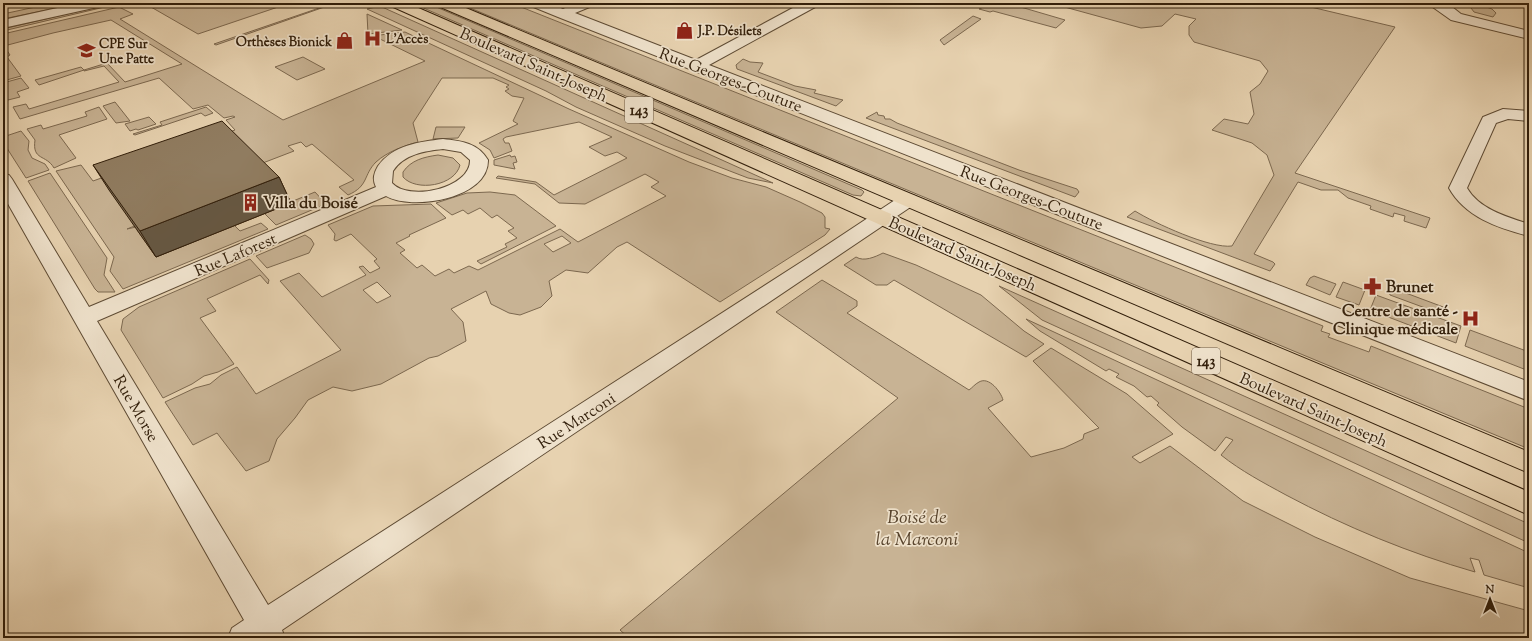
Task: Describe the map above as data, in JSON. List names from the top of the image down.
{
  "streets": {
    "main road": ["Boulevard Saint-Joseph", "143"],
    "street": [
      "Rue Georges-Couture",
      "Rue Laforest",
      "Rue Morse",
      "Rue Marconi"
    ]
  },
  "crossings": [
    ["Boulevard Saint-Joseph", "Rue Marconi"],
    ["Rue Laforest", "Rue Morse"],
    ["Rue Morse", "Rue Marconi"]
  ],
  "parks": ["Boisé de la Marconi"],
  "places": {
    "shop": ["J.P. Désilets", "Orthèses Bionick"],
    "hospital": ["L'Accès", "Centre de santé - Clinique médicale"],
    "school or university": ["CPE Sur Une Patte"],
    "building": ["Villa du Boisé"],
    "pharmacy": ["Brunet"]
  },
  "north": "top"
}
